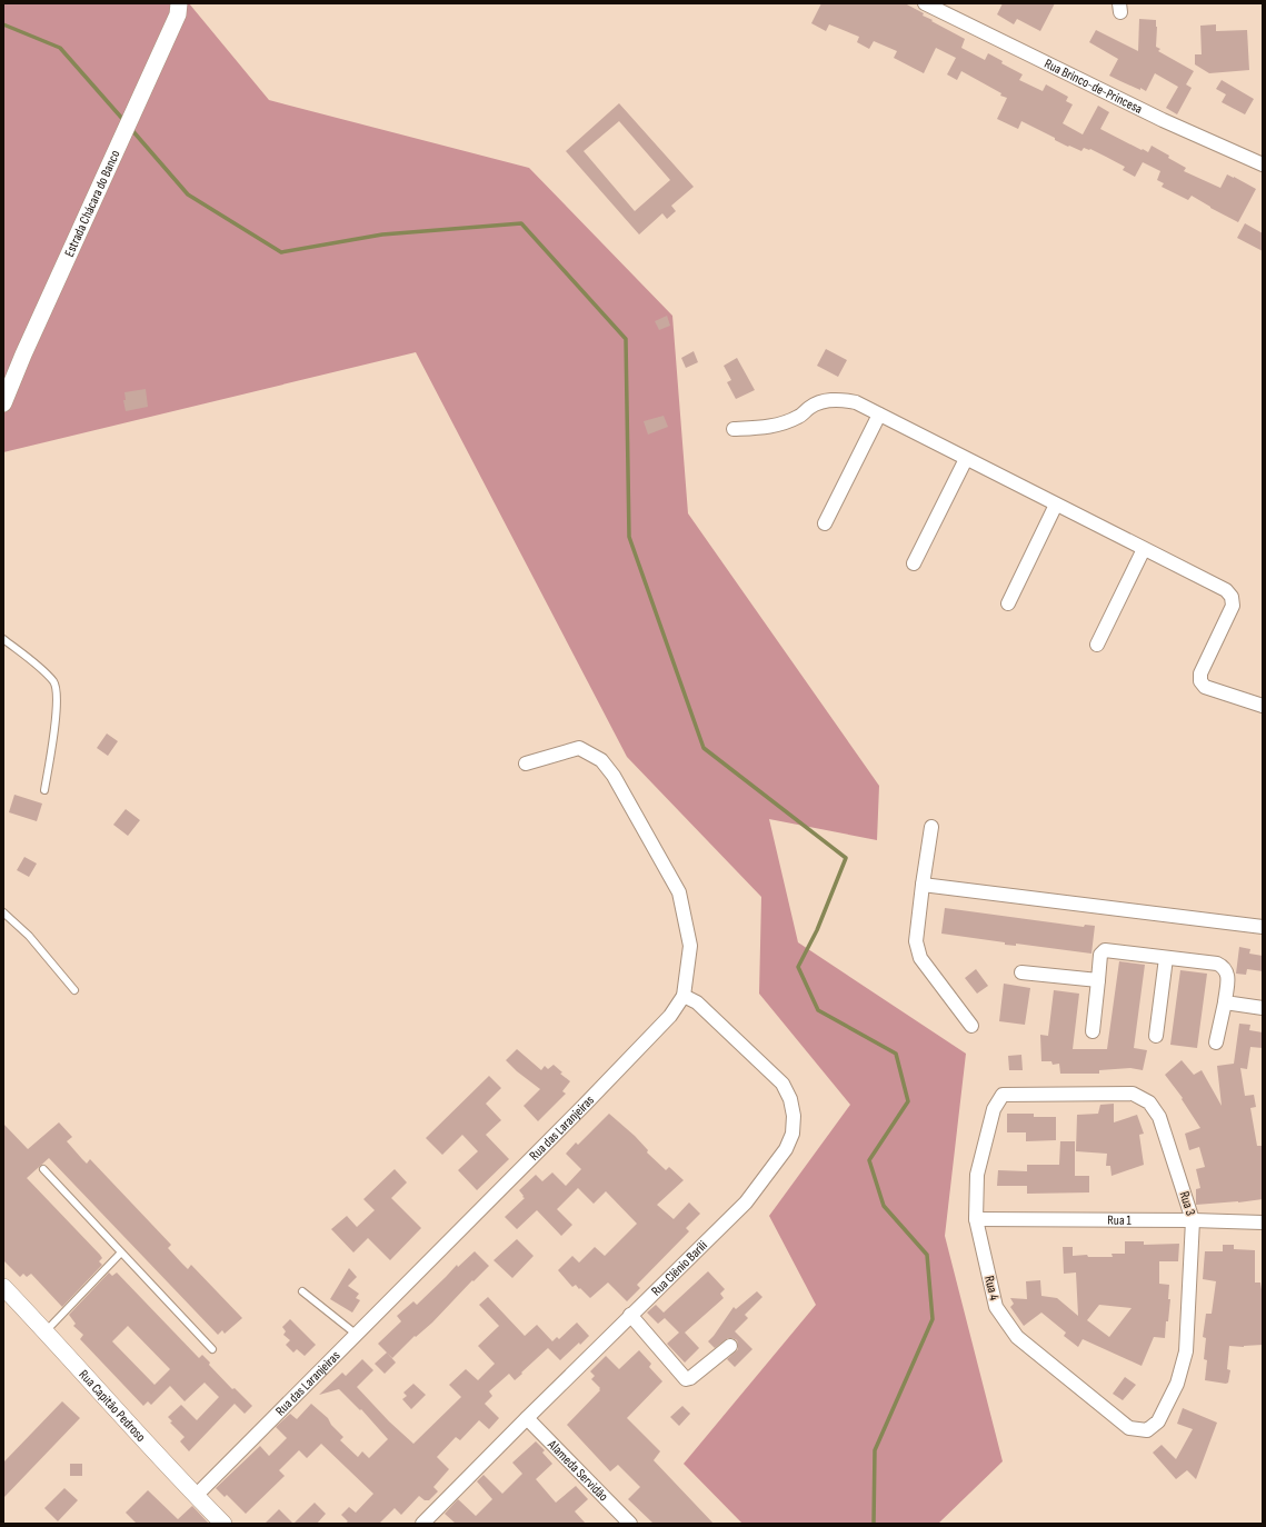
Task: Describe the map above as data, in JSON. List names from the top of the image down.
{
  "streets": {
    "street": [
      "Rua Brinco-de-Princesa",
      "Estrada Chácara do Banco",
      "Rua das Laranjeiras",
      "Rua 3",
      "Rua 1",
      "Rua Clênio Barili",
      "Rua 4",
      "Rua Capitão Pedroso",
      "Alameda Servidão"
    ]
  },
  "crossings": [
    ["Rua das Laranjeiras", "Rua Clênio Barili"],
    ["Rua das Laranjeiras", "Rua Capitão Pedroso"],
    ["Rua 3", "Rua 1"],
    ["Rua 3", "Rua 4"],
    ["Rua 1", "Rua 4"],
    ["Rua Clênio Barili", "Alameda Servidão"]
  ]
}
